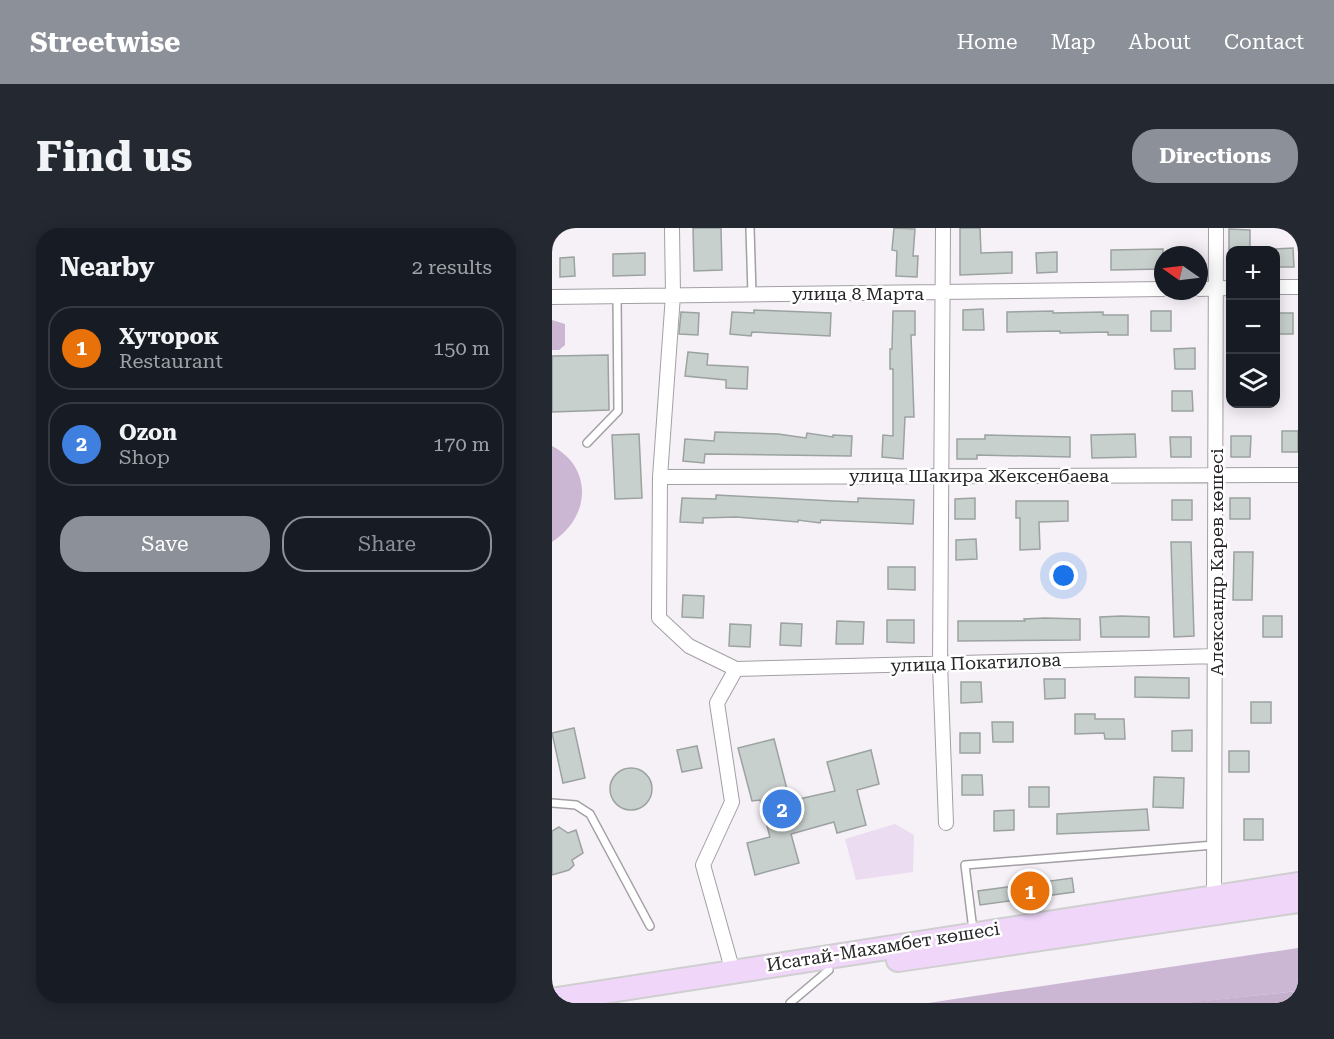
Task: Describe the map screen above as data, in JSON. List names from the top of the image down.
{
  "streets": {
    "main road": ["Исатай-Махамбет көшесі"],
    "street": [
      "улица 8 Марта",
      "улица Шакира Жексенбаева",
      "Александр Карев көшесі",
      "улица Покатилова"
    ]
  },
  "crossings": [
    ["улица Шакира Жексенбаева", "Александр Карев көшесі"],
    ["Александр Карев көшесі", "улица Покатилова"],
    ["Александр Карев көшесі", "Исатай-Махамбет көшесі"]
  ],
  "north": "left",
  "page": {
    "header": "Streetwise",
    "nav": [
      "Home",
      "Map",
      "About",
      "Contact"
    ],
    "buttons": [
      "Directions",
      ["Save", "Share"]
    ],
    "title": "Find us",
    "heading": ["Nearby", "2 results"],
    "map_buttons": ["+", "−"],
    "list": [
      {
        "mark": "1",
        "name": "Хуторок",
        "note": "Restaurant",
        "value": "150 m"
      },
      {
        "mark": "2",
        "name": "Ozon",
        "note": "Shop",
        "value": "170 m"
      }
    ],
    "pins": ["2", "1"]
  }
}
